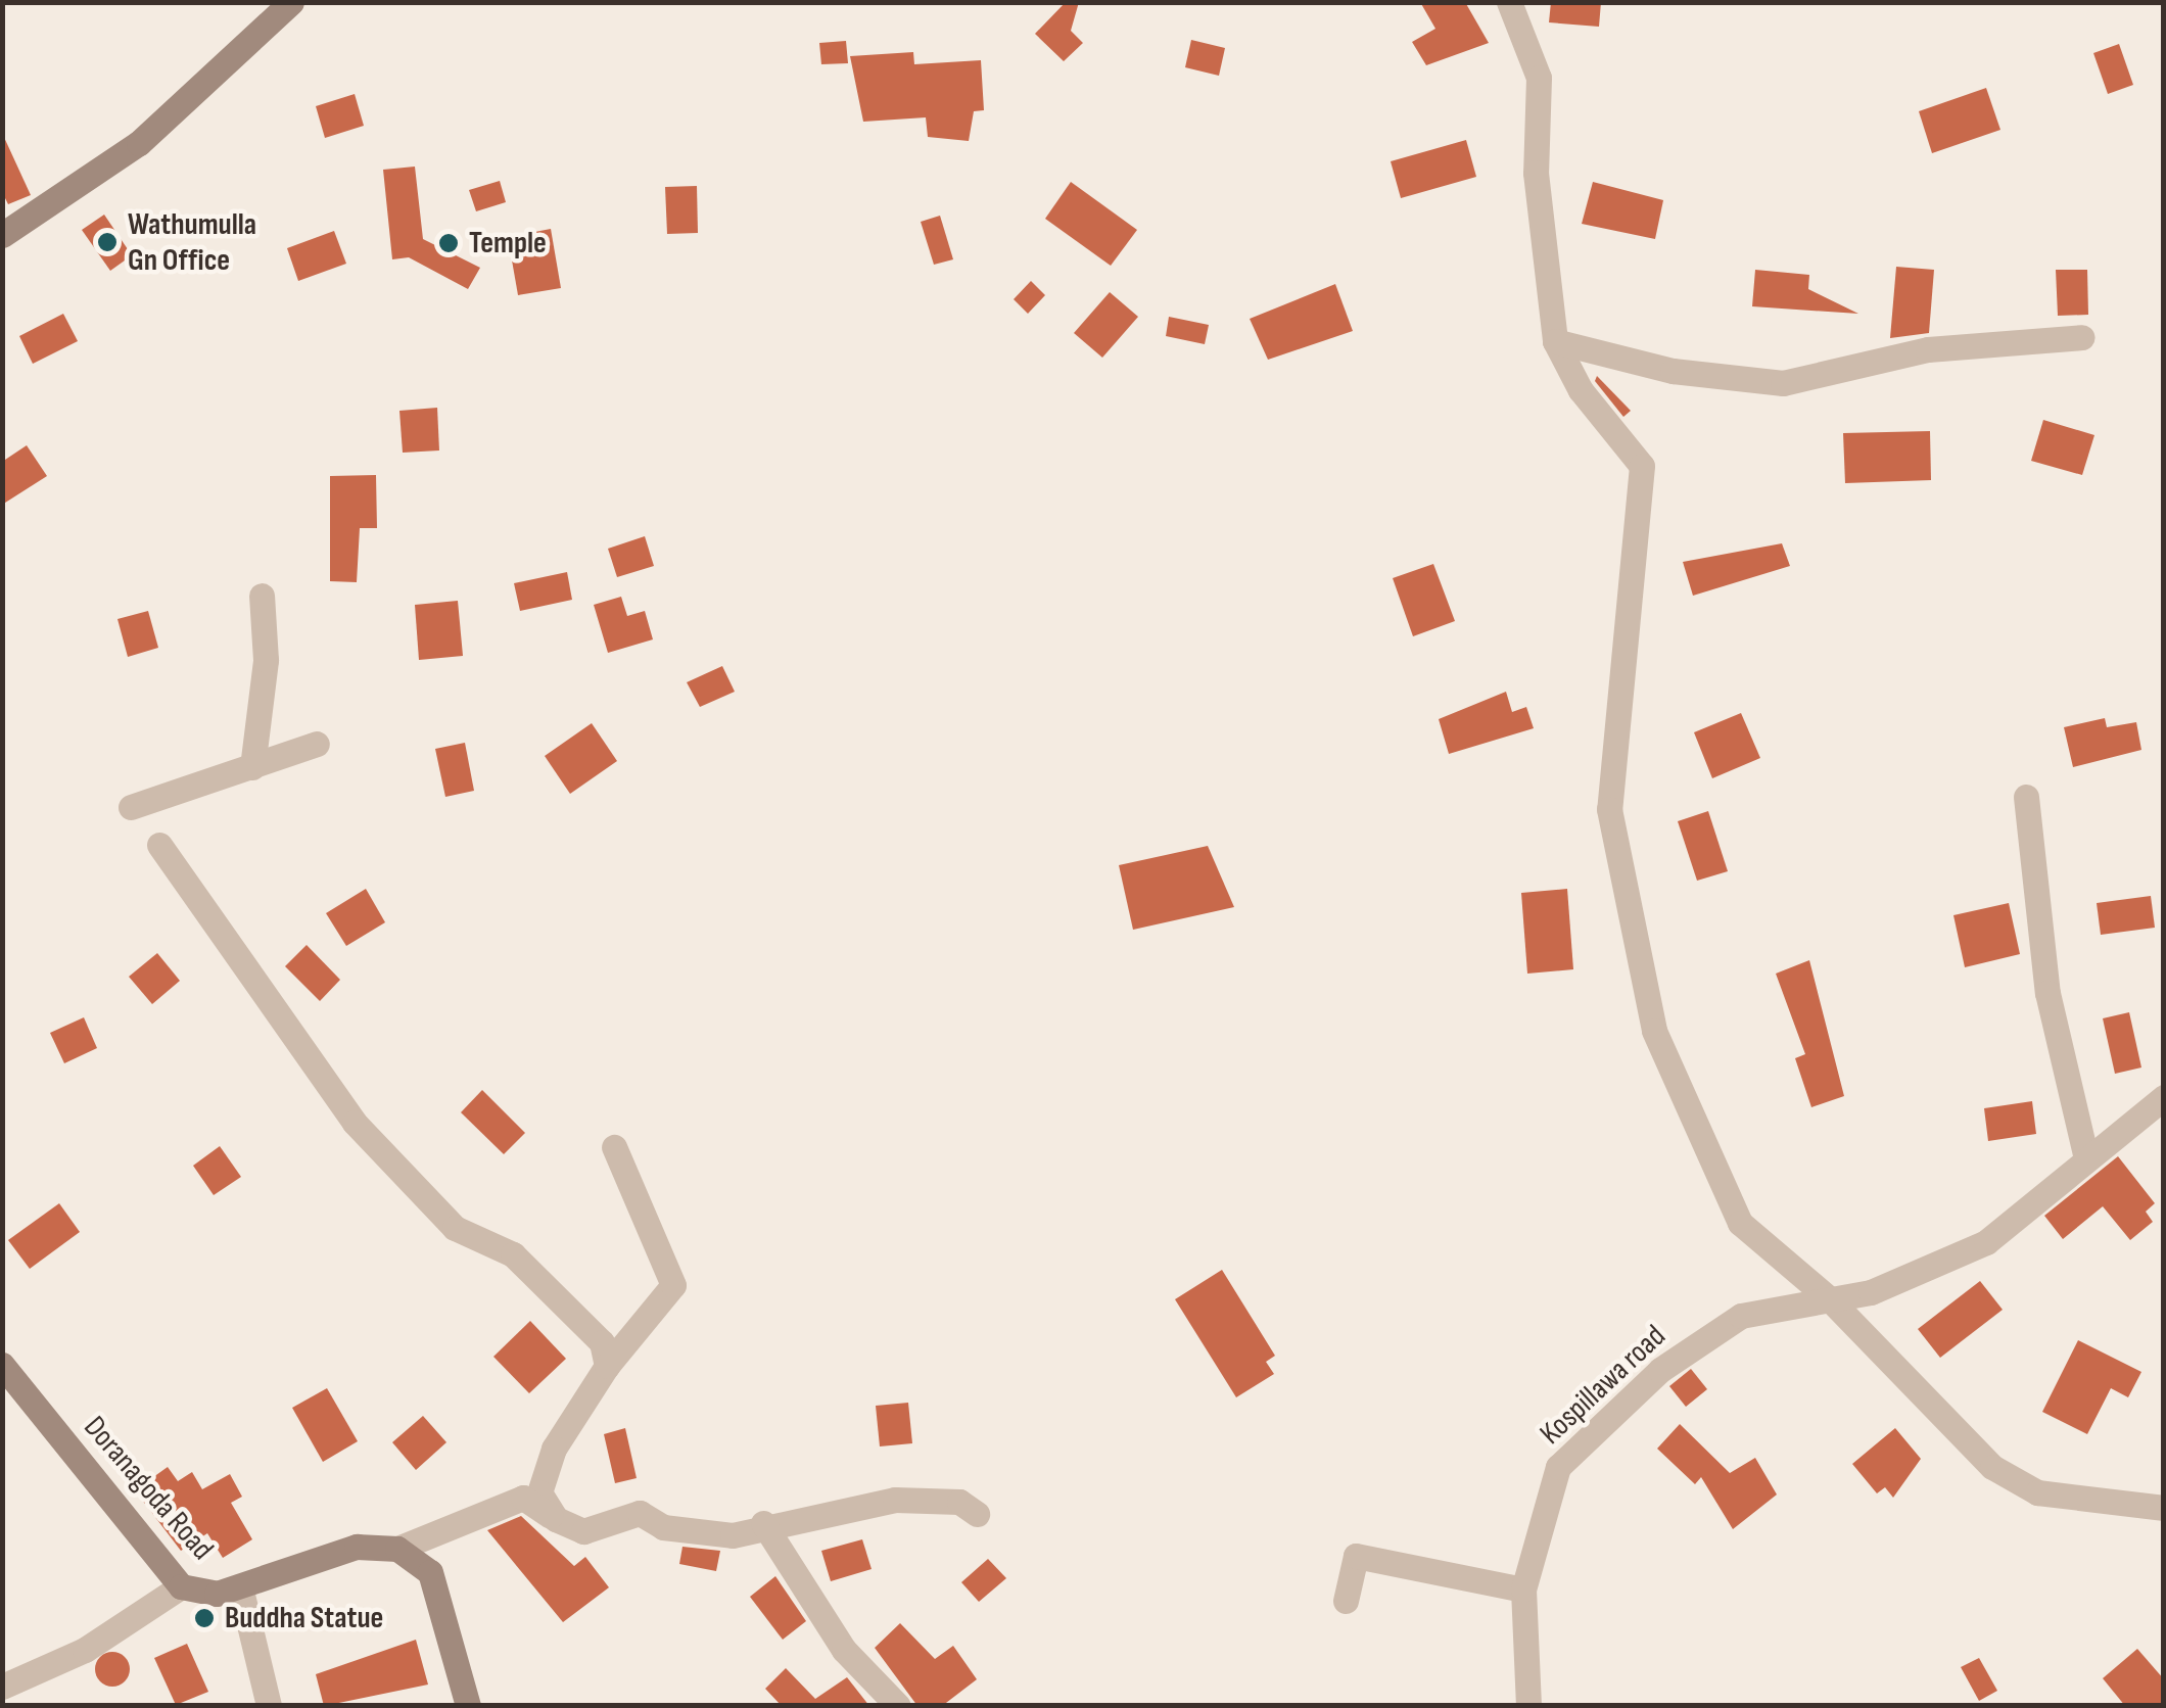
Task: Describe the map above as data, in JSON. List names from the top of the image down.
{
  "streets": {
    "street": ["Kospillawa road", "Doranagoda Road"]
  },
  "places": ["Wathumulla Gn Office", "Temple", "Buddha Statue"]
}
